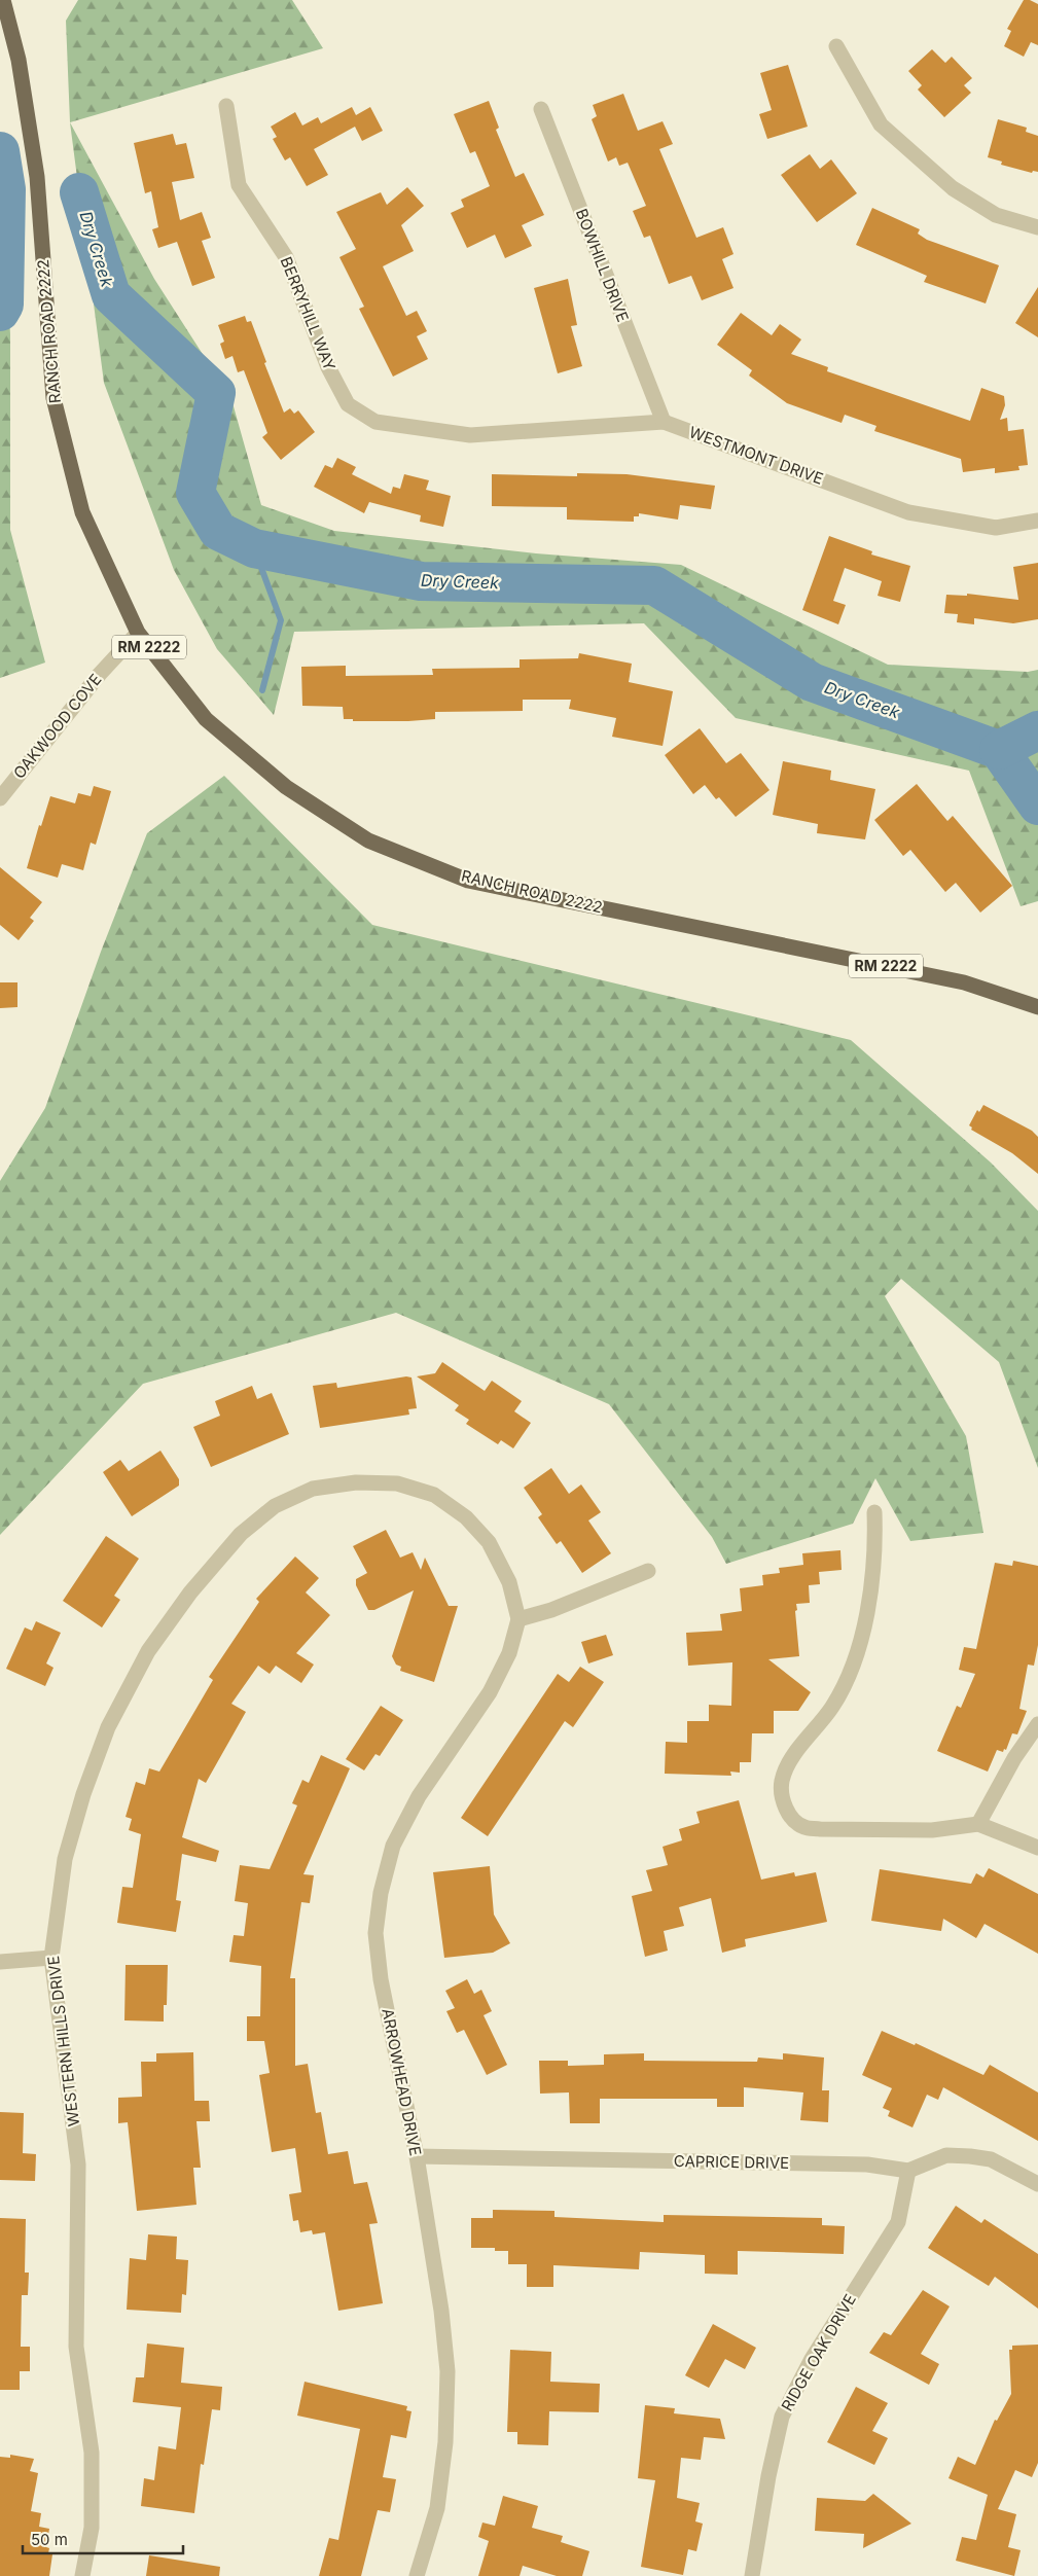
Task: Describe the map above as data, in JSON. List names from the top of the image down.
{
  "streets": {
    "main road": ["RANCH ROAD 2222", "RM 2222"],
    "street": [
      "BOWHILL DRIVE",
      "BERRYHILL WAY",
      "WESTMONT DRIVE",
      "OAKWOOD COVE",
      "WESTERN HILLS DRIVE",
      "ARROWHEAD DRIVE",
      "CAPRICE DRIVE",
      "RIDGE OAK DRIVE"
    ]
  },
  "crossings": [
    ["BOWHILL DRIVE", "WESTMONT DRIVE"],
    ["BERRYHILL WAY", "WESTMONT DRIVE"],
    ["RANCH ROAD 2222", "OAKWOOD COVE"],
    ["WESTERN HILLS DRIVE", "ARROWHEAD DRIVE"],
    ["ARROWHEAD DRIVE", "CAPRICE DRIVE"],
    ["CAPRICE DRIVE", "RIDGE OAK DRIVE"]
  ],
  "water": ["Dry Creek"],
  "scale_bar": "50 m"
}
